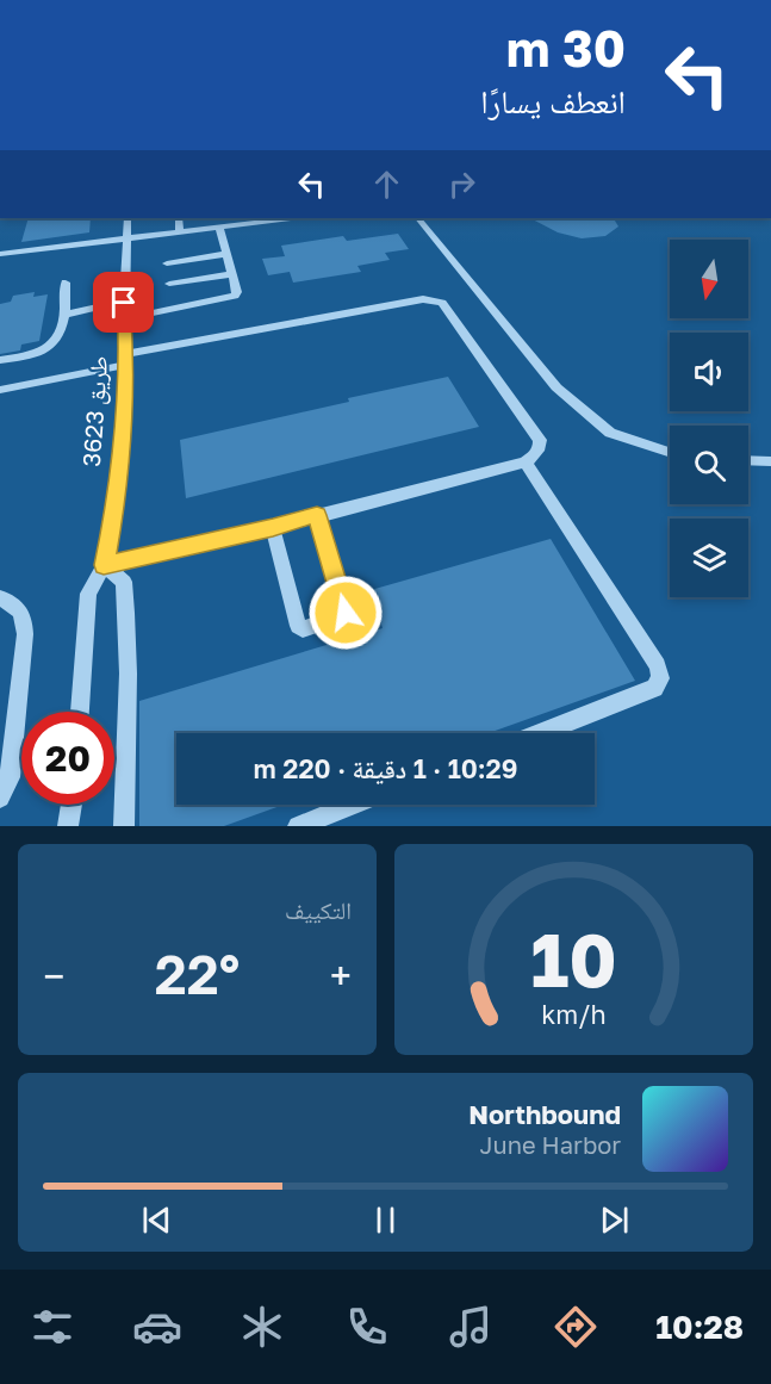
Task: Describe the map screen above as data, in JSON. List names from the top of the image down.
{
  "streets": {
    "street": ["طريق 3623"]
  },
  "north": "bottom",
  "page": {
    "turn": ["30 m", "انعطف يسارًا"],
    "limit": "20",
    "trip": "10:29 · 1 دقيقة · 220 m",
    "tile": "التكييف",
    "heat": ["−", "22°", "+"],
    "song": ["Northbound", "June Harbor"],
    "tabs": "10:28",
    "gauge": ["10", "km/h"]
  }
}
